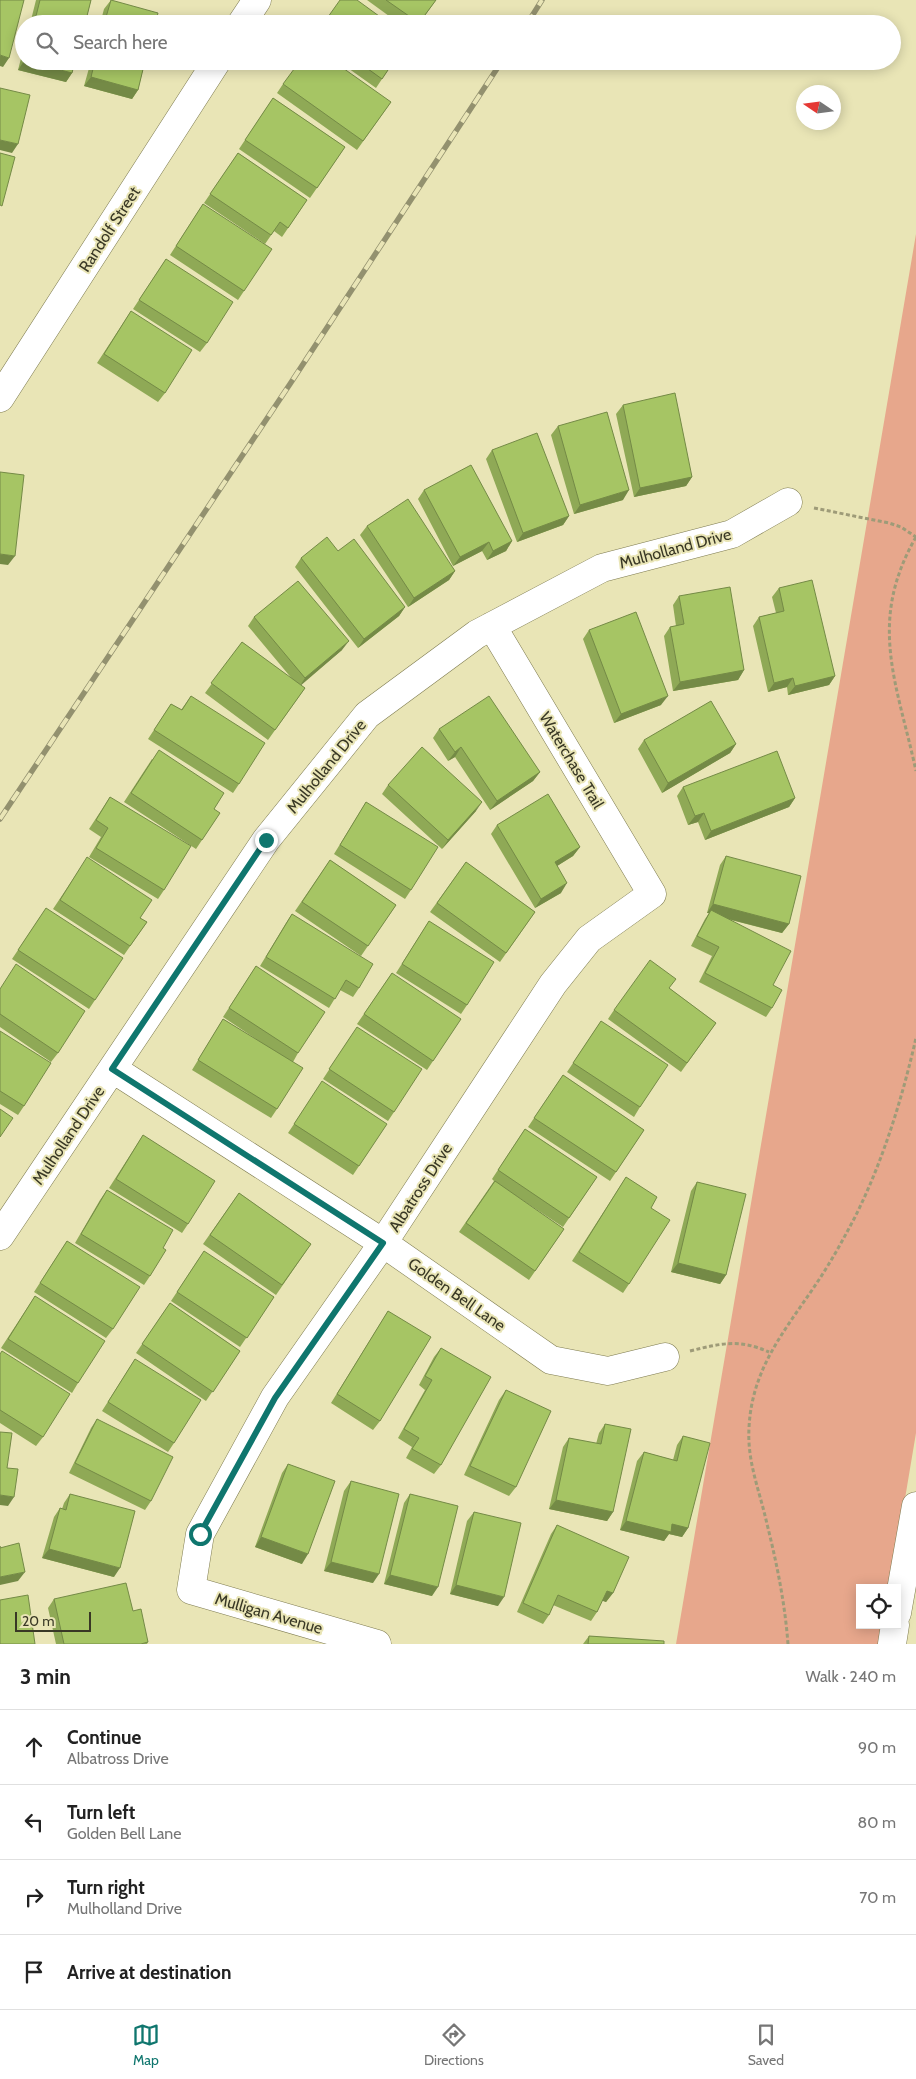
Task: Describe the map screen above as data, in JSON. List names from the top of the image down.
{
  "streets": {
    "street": [
      "Randolf Street",
      "Mulholland Drive",
      "Waterchase Trail",
      "Albatross Drive",
      "Golden Bell Lane",
      "Mulligan Avenue"
    ]
  },
  "crossings": [
    ["Mulholland Drive", "Waterchase Trail"],
    ["Mulholland Drive", "Golden Bell Lane"],
    ["Waterchase Trail", "Albatross Drive"],
    ["Albatross Drive", "Golden Bell Lane"],
    ["Albatross Drive", "Mulligan Avenue"]
  ],
  "scale_bar": "20 m",
  "north": "left",
  "page": {
    "search": "Search here",
    "scale": "20 m",
    "heading": ["3 min", "Walk · 240 m"],
    "list": [
      ["Continue", "Albatross Drive", "90 m"],
      ["Turn left", "Golden Bell Lane", "80 m"],
      ["Turn right", "Mulholland Drive", "70 m"],
      "Arrive at destination"
    ],
    "nav": ["Map", "Directions", "Saved"]
  }
}
